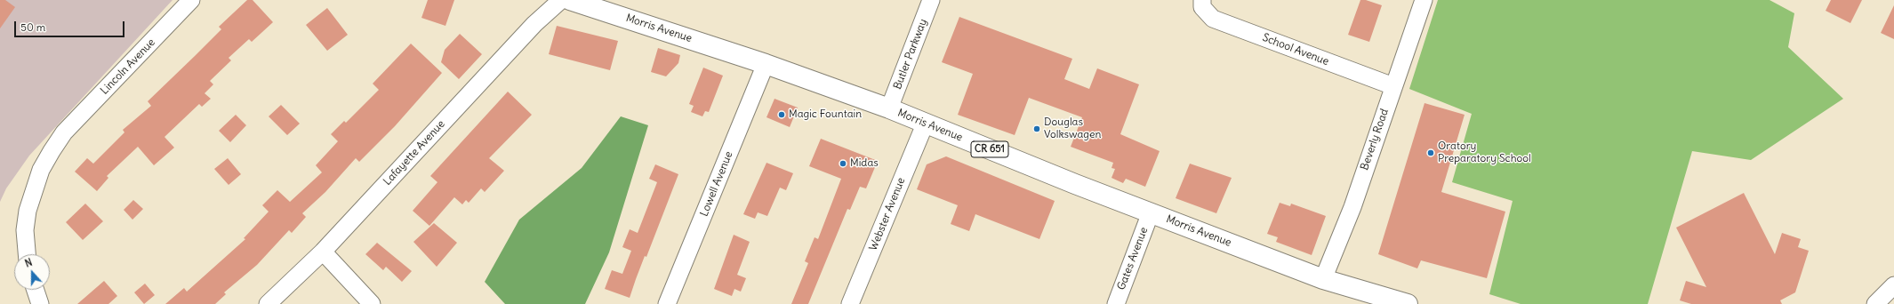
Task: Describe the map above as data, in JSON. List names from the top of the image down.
{
  "streets": {
    "main road": ["Morris Avenue", "CR 651"],
    "street": [
      "School Avenue",
      "Butler Parkway",
      "Lincoln Avenue",
      "Beverly Road",
      "Lafayette Avenue",
      "Lowell Avenue",
      "Webster Avenue",
      "Gates Avenue"
    ]
  },
  "crossings": [
    ["Morris Avenue", "Butler Parkway"],
    ["Morris Avenue", "Beverly Road"],
    ["Morris Avenue", "Lowell Avenue"],
    ["Morris Avenue", "Webster Avenue"],
    ["Morris Avenue", "Gates Avenue"],
    ["School Avenue", "Beverly Road"]
  ],
  "places": [
    "Magic Fountain",
    "Douglas Volkswagen",
    "Oratory Preparatory School",
    "Midas"
  ],
  "scale_bar": "50 m",
  "north": "top"
}
